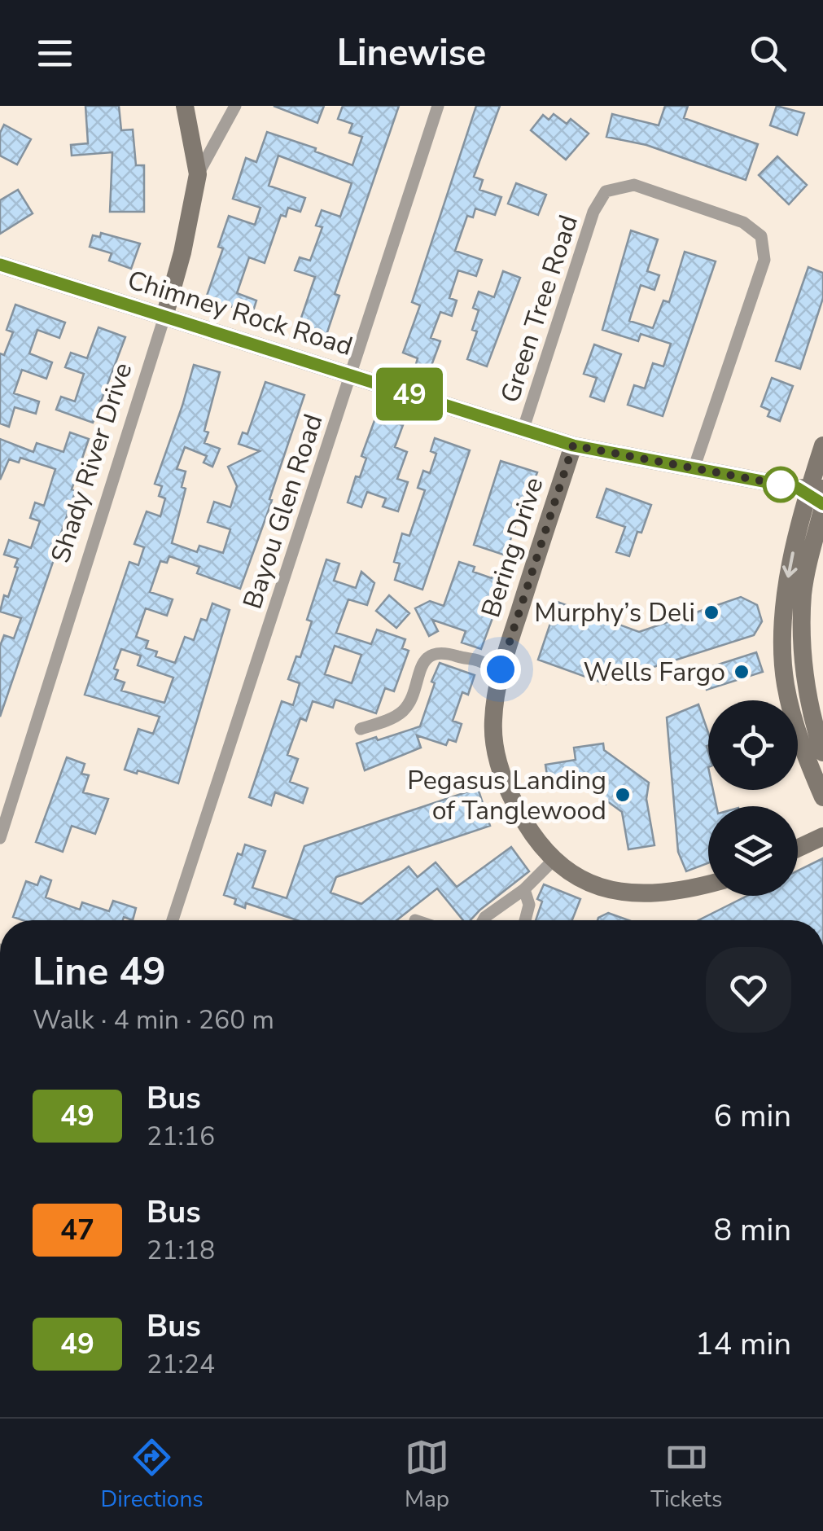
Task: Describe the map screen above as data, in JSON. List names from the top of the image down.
{
  "streets": {
    "main road": ["Chimney Rock Road", "Shady River Drive", "Bering Drive"],
    "street": ["Green Tree Road", "Bayou Glen Road"]
  },
  "crossings": [
    ["Green Tree Road", "Chimney Rock Road"],
    ["Chimney Rock Road", "Shady River Drive"],
    ["Chimney Rock Road", "Bayou Glen Road"],
    ["Chimney Rock Road", "Bering Drive"]
  ],
  "places": ["Murphy’s Deli", "Wells Fargo", "Pegasus Landing of Tanglewood"],
  "lines": ["bus line 49"],
  "page": {
    "header": "Linewise",
    "on_map": "49",
    "heading": ["Line 49", "Walk · 4 min · 260 m"],
    "list": [
      {
        "mark": "49",
        "name": "Bus",
        "note": "21:16",
        "value": "6 min"
      },
      {
        "mark": "47",
        "name": "Bus",
        "note": "21:18",
        "value": "8 min"
      },
      {
        "mark": "49",
        "name": "Bus",
        "note": "21:24",
        "value": "14 min"
      }
    ],
    "tabs": ["Directions", "Map", "Tickets"]
  }
}
